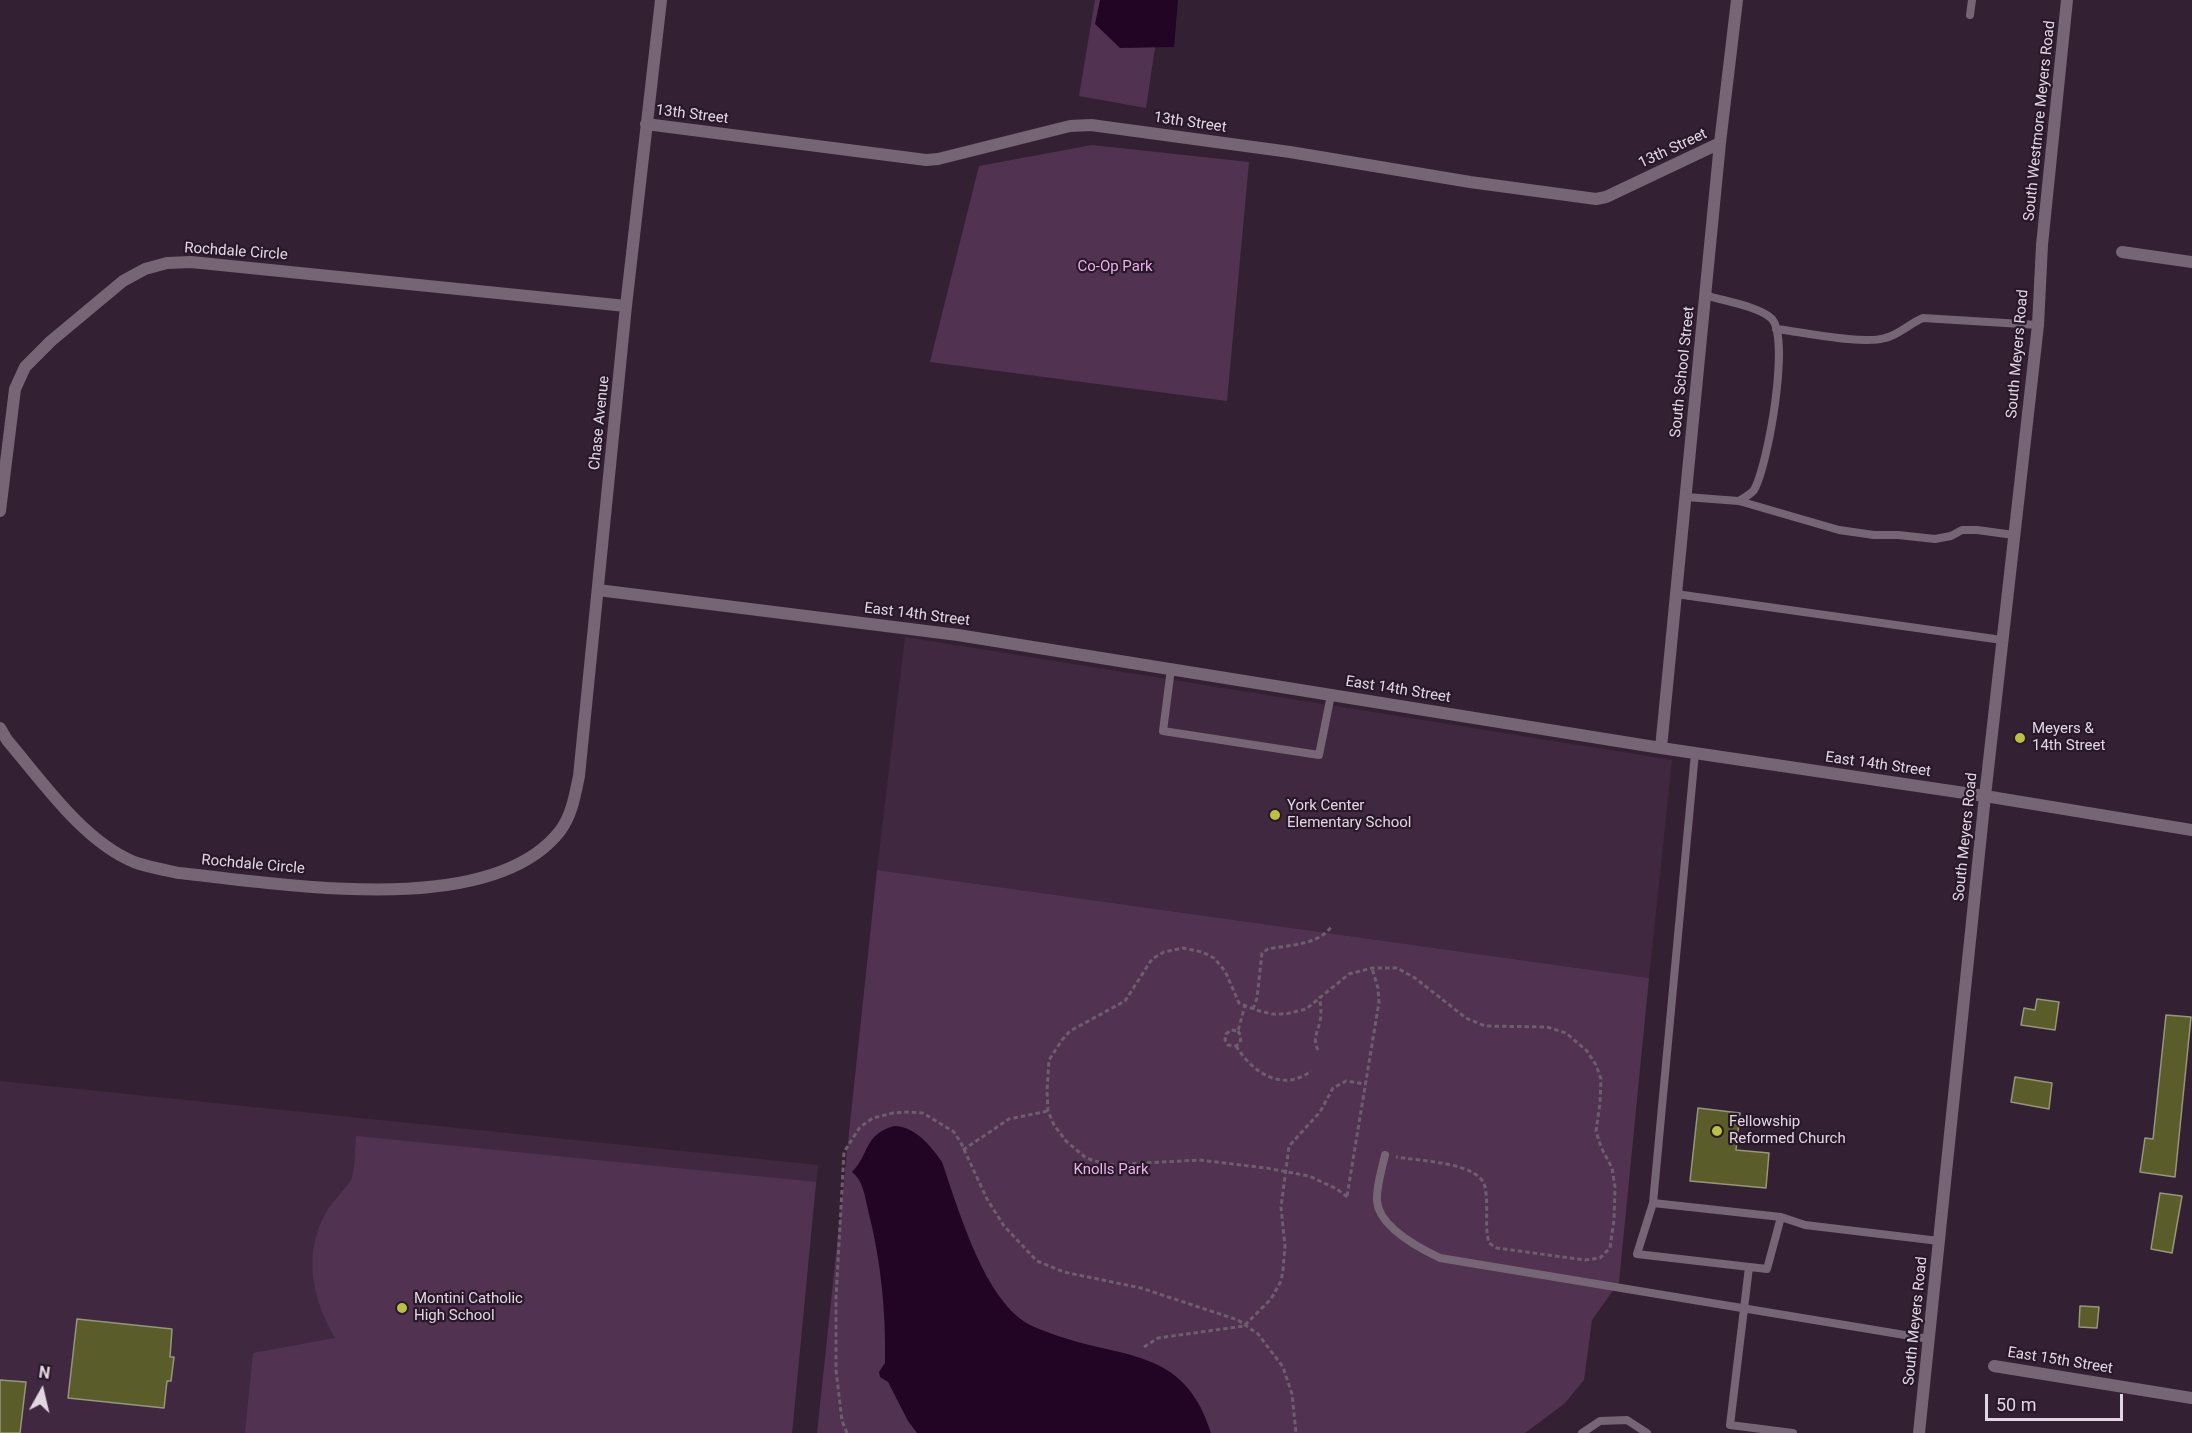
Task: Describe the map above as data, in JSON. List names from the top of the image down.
{
  "streets": {
    "street": [
      "13th Street",
      "South Westmore Meyers Road",
      "Rochdale Circle",
      "South Meyers Road",
      "South School Street",
      "Chase Avenue",
      "East 14th Street",
      "East 15th Street"
    ]
  },
  "crossings": [
    ["13th Street", "South School Street"],
    ["13th Street", "Chase Avenue"],
    ["South Westmore Meyers Road", "South Meyers Road"],
    ["Rochdale Circle", "Chase Avenue"],
    ["South Meyers Road", "East 14th Street"],
    ["South School Street", "East 14th Street"],
    ["Chase Avenue", "East 14th Street"]
  ],
  "parks": ["Co-Op Park", "Knolls Park"],
  "places": [
    "Meyers & 14th Street",
    "York Center Elementary School",
    "Fellowship Reformed Church",
    "Montini Catholic High School"
  ],
  "scale_bar": "50 m",
  "north": "top"
}
